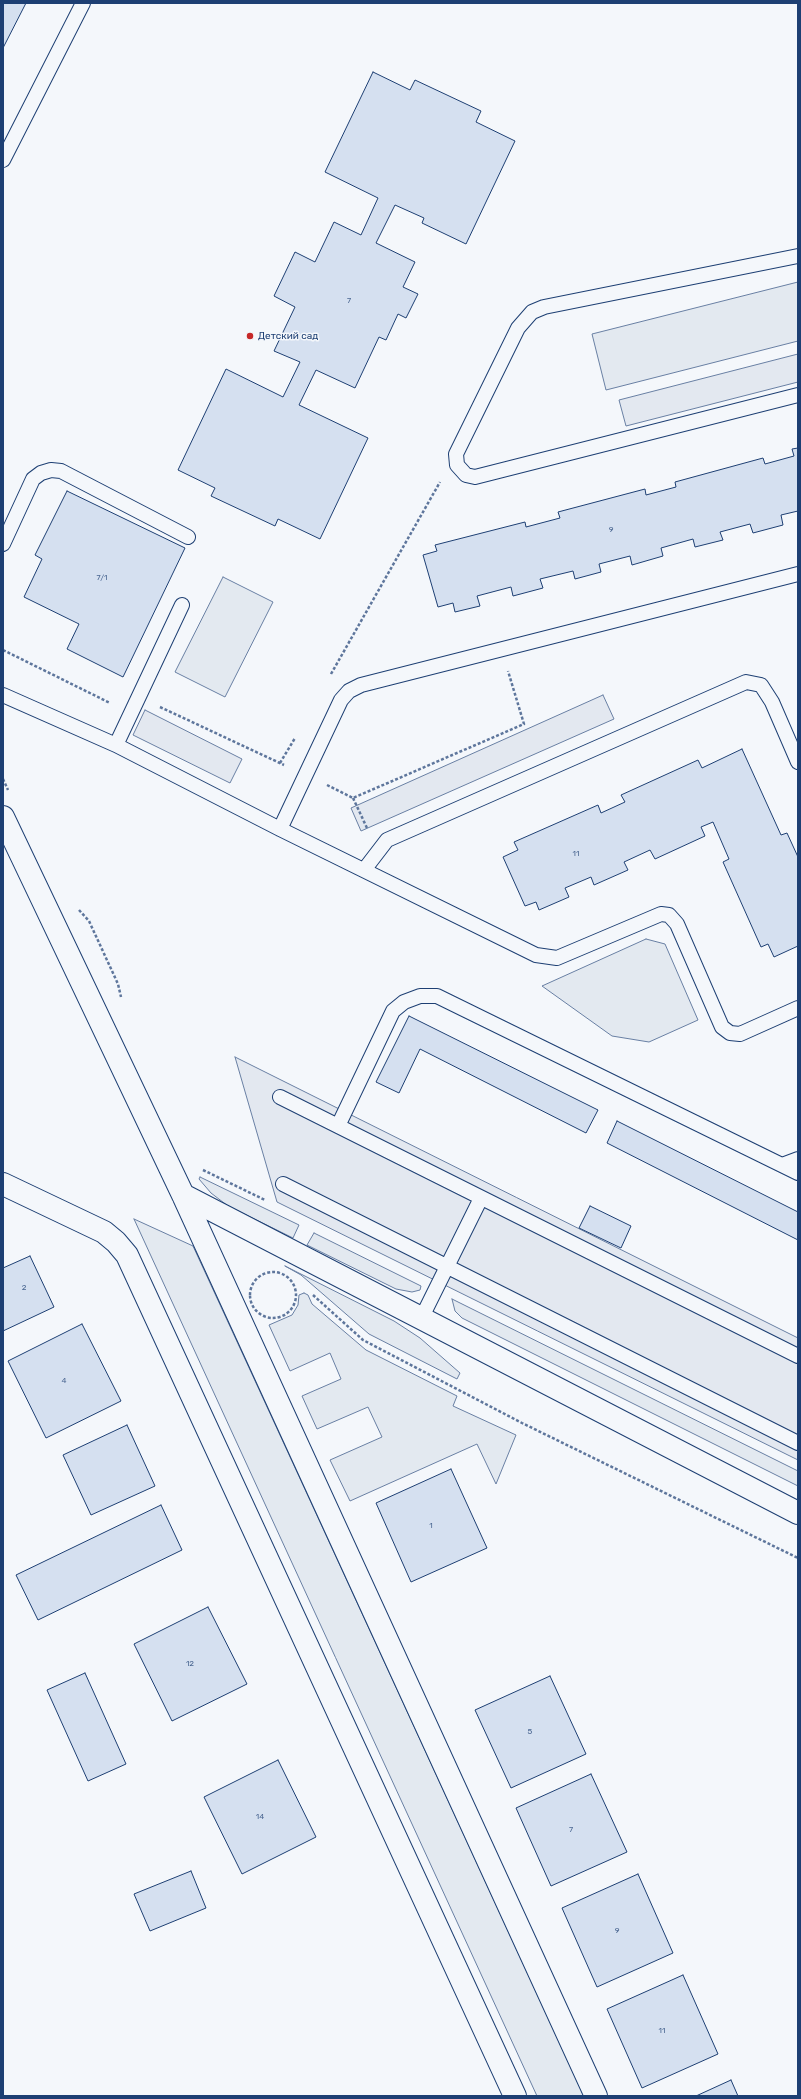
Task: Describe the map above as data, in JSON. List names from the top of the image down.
{
  "places": ["Детский сад"],
  "house_numbers": [
    "7",
    "9",
    "7/1",
    "11",
    "2",
    "4",
    "1",
    "12",
    "5",
    "14",
    "7",
    "9",
    "11"
  ]
}
